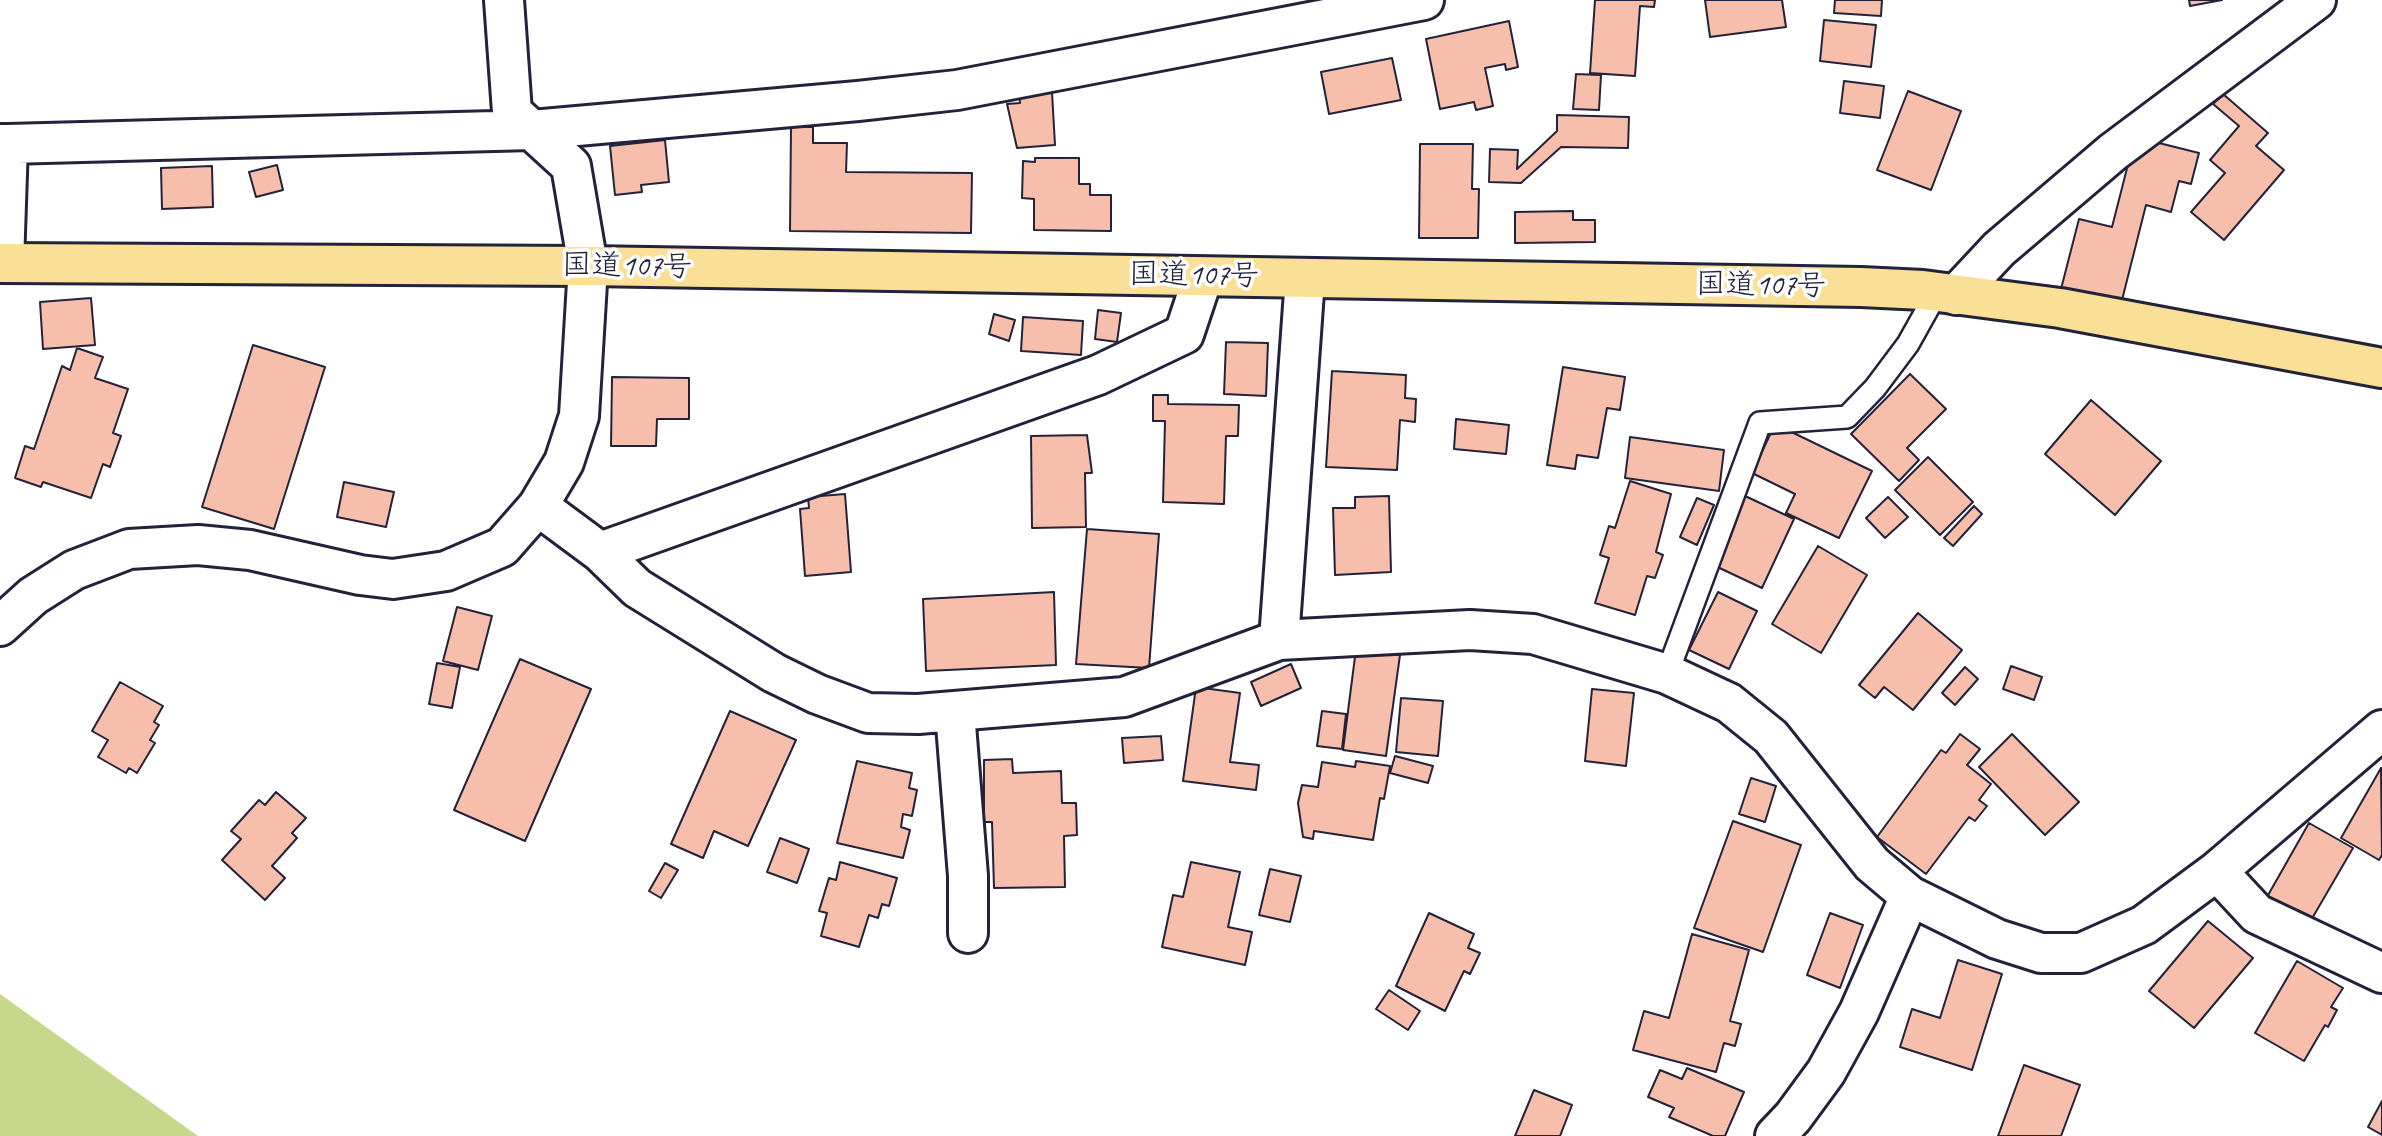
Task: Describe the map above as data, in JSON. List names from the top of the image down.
{
  "streets": {
    "highway": ["国道107号"]
  }
}
